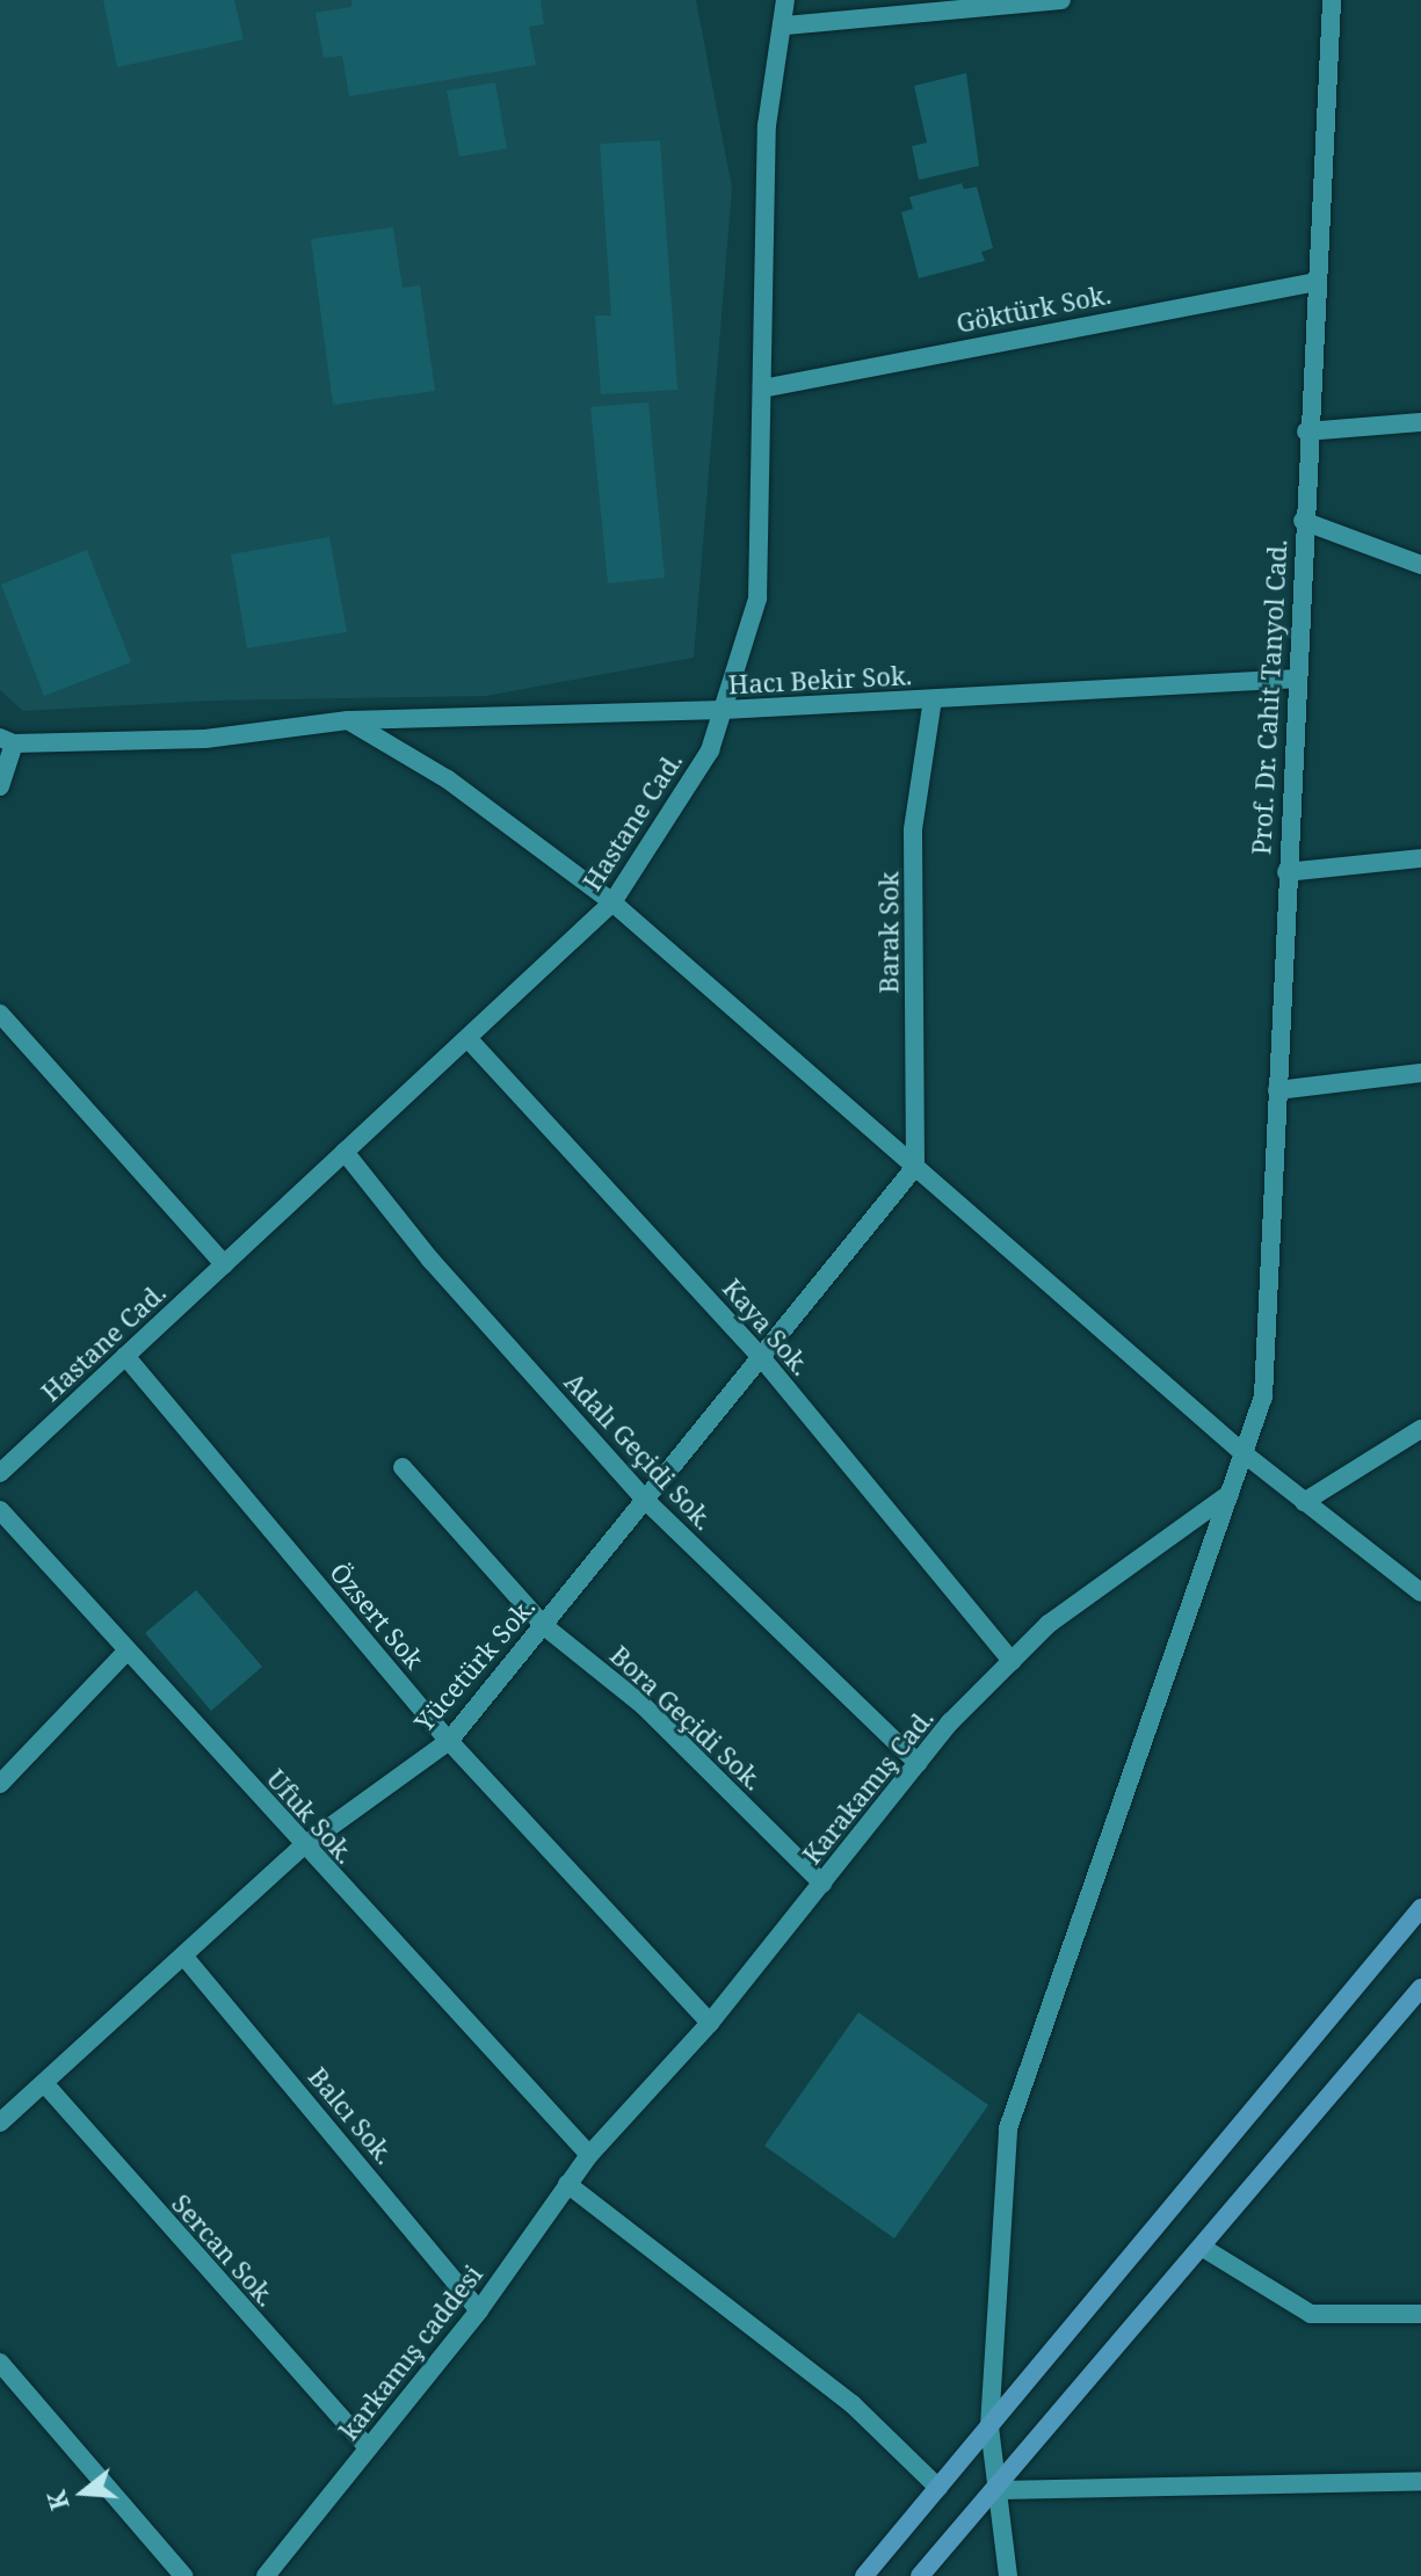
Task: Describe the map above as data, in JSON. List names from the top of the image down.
{
  "streets": {
    "street": [
      "Göktürk Sok.",
      "Hacı Bekir Sok.",
      "Prof. Dr. Cahit Tanyol Cad.",
      "Hastane Cad.",
      "Barak Sok",
      "Kaya Sok.",
      "Adalı Geçidi Sok.",
      "Özsert Sok",
      "Yücetürk Sok.",
      "Bora Geçidi Sok.",
      "Karakamış Cad.",
      "Ufuk Sok.",
      "Balcı Sok.",
      "Sercan Sok.",
      "karkamış caddesi"
    ]
  },
  "crossings": [
    ["Göktürk Sok.", "Prof. Dr. Cahit Tanyol Cad."],
    ["Göktürk Sok.", "Hastane Cad."],
    ["Hacı Bekir Sok.", "Prof. Dr. Cahit Tanyol Cad."],
    ["Hacı Bekir Sok.", "Hastane Cad."],
    ["Hacı Bekir Sok.", "Barak Sok"],
    ["Prof. Dr. Cahit Tanyol Cad.", "Karakamış Cad."],
    ["Hastane Cad.", "Kaya Sok."],
    ["Hastane Cad.", "Adalı Geçidi Sok."],
    ["Hastane Cad.", "Özsert Sok"],
    ["Barak Sok", "Yücetürk Sok."],
    ["Kaya Sok.", "Yücetürk Sok."],
    ["Kaya Sok.", "Karakamış Cad."],
    ["Adalı Geçidi Sok.", "Yücetürk Sok."],
    ["Adalı Geçidi Sok.", "Karakamış Cad."],
    ["Özsert Sok", "Yücetürk Sok."],
    ["Özsert Sok", "Karakamış Cad."],
    ["Yücetürk Sok.", "Bora Geçidi Sok."],
    ["Yücetürk Sok.", "Ufuk Sok."],
    ["Yücetürk Sok.", "Balcı Sok."],
    ["Yücetürk Sok.", "Sercan Sok."],
    ["Bora Geçidi Sok.", "Karakamış Cad."],
    ["Karakamış Cad.", "Ufuk Sok."],
    ["Karakamış Cad.", "karkamış caddesi"],
    ["Ufuk Sok.", "karkamış caddesi"],
    ["Balcı Sok.", "karkamış caddesi"],
    ["Sercan Sok.", "karkamış caddesi"]
  ],
  "north": "left"
}
